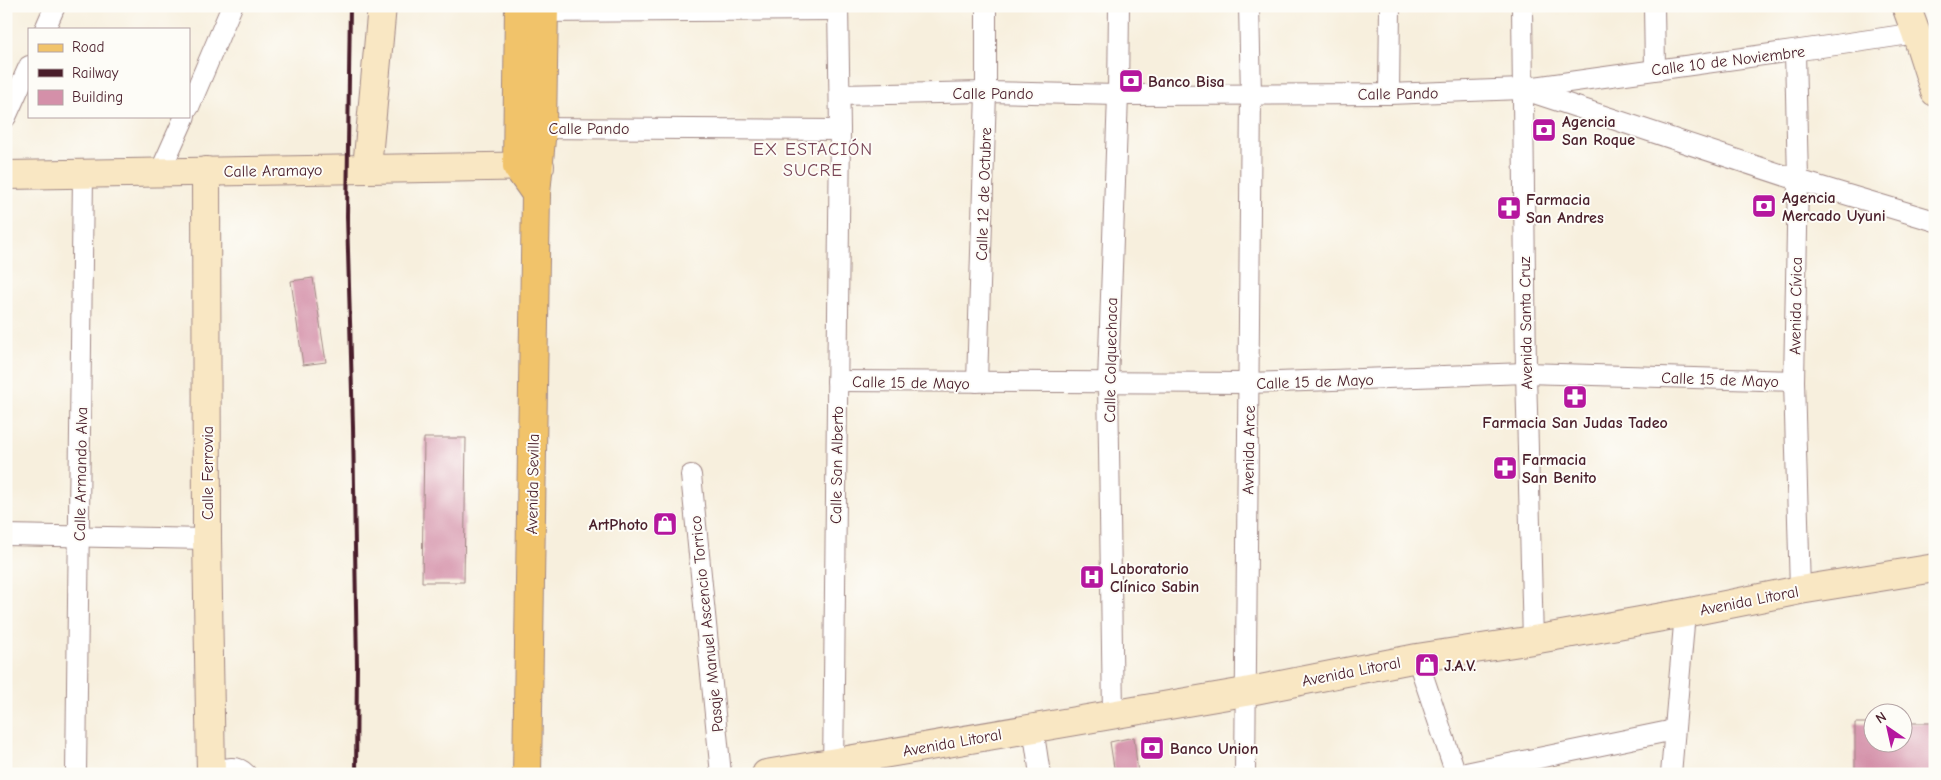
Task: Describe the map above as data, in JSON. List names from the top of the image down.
{
  "streets": {
    "main road": [
      "Calle Aramayo",
      "Calle Ferrovia",
      "Avenida Sevilla",
      "Avenida Litoral"
    ],
    "street": [
      "Calle 10 de Noviembre",
      "Calle Pando",
      "Calle 12 de Octubre",
      "Avenida Cívica",
      "Avenida Santa Cruz",
      "Calle Colquechaca",
      "Calle 15 de Mayo",
      "Avenida Arce",
      "Calle San Alberto",
      "Calle Armando Alva",
      "Pasaje Manuel Ascencio Torrico"
    ]
  },
  "crossings": [
    ["Calle 10 de Noviembre", "Calle Pando"],
    ["Calle 10 de Noviembre", "Avenida Cívica"],
    ["Calle 10 de Noviembre", "Avenida Santa Cruz"],
    ["Calle Pando", "Calle 12 de Octubre"],
    ["Calle Pando", "Avenida Cívica"],
    ["Calle Pando", "Avenida Santa Cruz"],
    ["Calle Pando", "Calle Colquechaca"],
    ["Calle Pando", "Avenida Arce"],
    ["Calle Pando", "Calle San Alberto"],
    ["Calle Pando", "Avenida Sevilla"],
    ["Calle Aramayo", "Calle Ferrovia"],
    ["Calle Aramayo", "Calle Armando Alva"],
    ["Calle Aramayo", "Avenida Sevilla"],
    ["Calle 12 de Octubre", "Calle 15 de Mayo"],
    ["Avenida Cívica", "Calle 15 de Mayo"],
    ["Avenida Cívica", "Avenida Litoral"],
    ["Avenida Santa Cruz", "Calle 15 de Mayo"],
    ["Avenida Santa Cruz", "Avenida Litoral"],
    ["Calle Colquechaca", "Calle 15 de Mayo"],
    ["Calle Colquechaca", "Avenida Litoral"],
    ["Calle 15 de Mayo", "Avenida Arce"],
    ["Calle 15 de Mayo", "Calle San Alberto"],
    ["Avenida Arce", "Avenida Litoral"],
    ["Calle San Alberto", "Avenida Litoral"]
  ],
  "districts": ["EX ESTACIÓN SUCRE"],
  "places": {
    "bank": [
      "Banco Bisa",
      "Agencia San Roque",
      "Agencia Mercado Uyuni",
      "Banco Union"
    ],
    "pharmacy": ["Farmacia San Andres", "Farmacia San Judas Tadeo", "Farmacia San Benito"],
    "shop": ["ArtPhoto", "J.A.V."],
    "hospital": ["Laboratorio Clínico Sabin"]
  },
  "legend": ["Road", "Railway", "Building"],
  "north": "top left"
}
